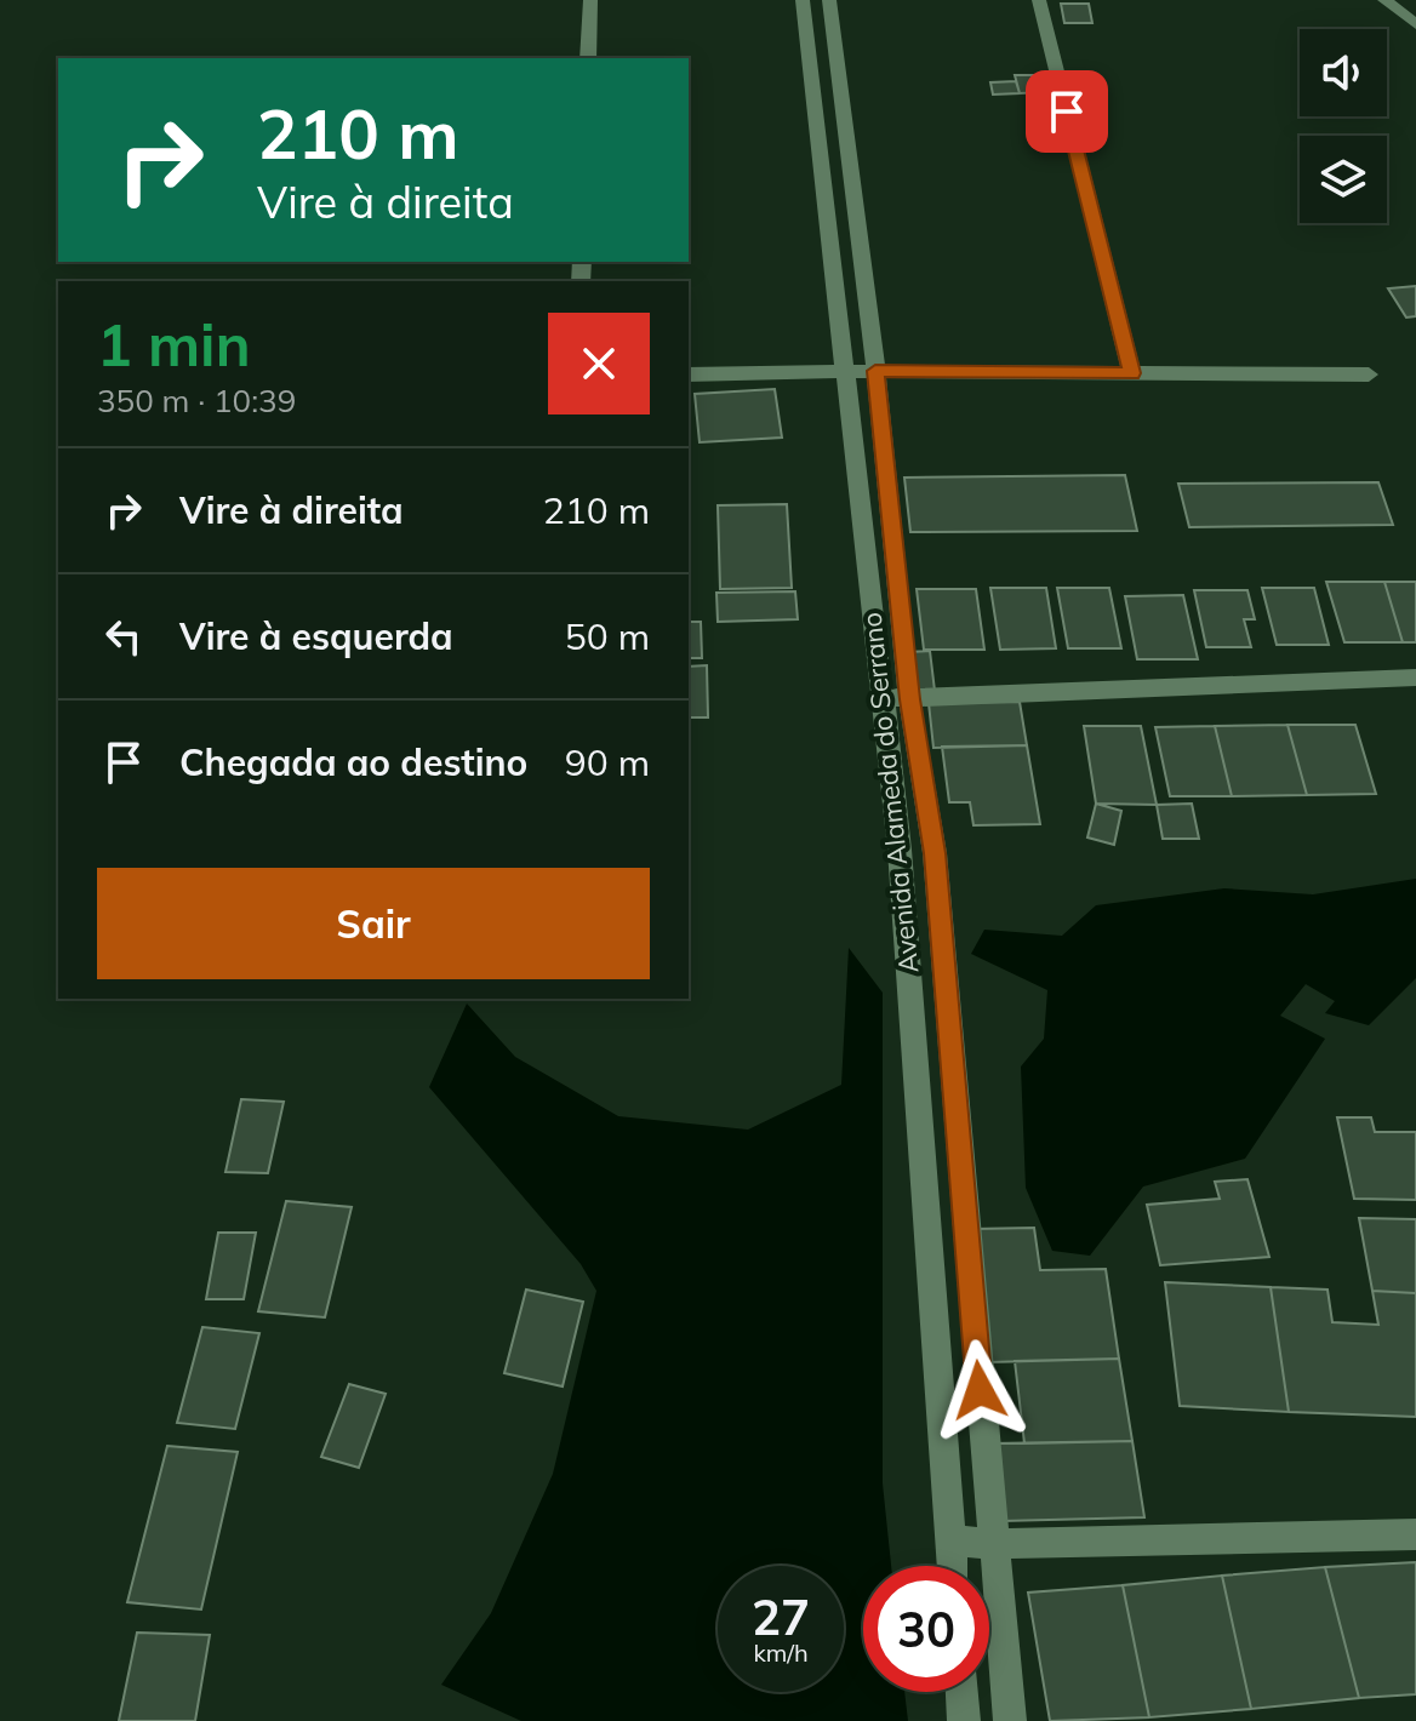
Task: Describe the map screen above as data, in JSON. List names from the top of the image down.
{
  "streets": {
    "street": ["Avenida Alameda do Serrano"]
  },
  "page": {
    "turn": ["210 m", "Vire à direita"],
    "heading": ["1 min", "350 m · 10:39"],
    "list": [
      {
        "name": "Vire à direita",
        "value": "210 m"
      },
      {
        "name": "Vire à esquerda",
        "value": "50 m"
      },
      {
        "name": "Chegada ao destino",
        "value": "90 m"
      }
    ],
    "buttons": "Sair",
    "speed": "27 km/h",
    "limit": "30"
  }
}
